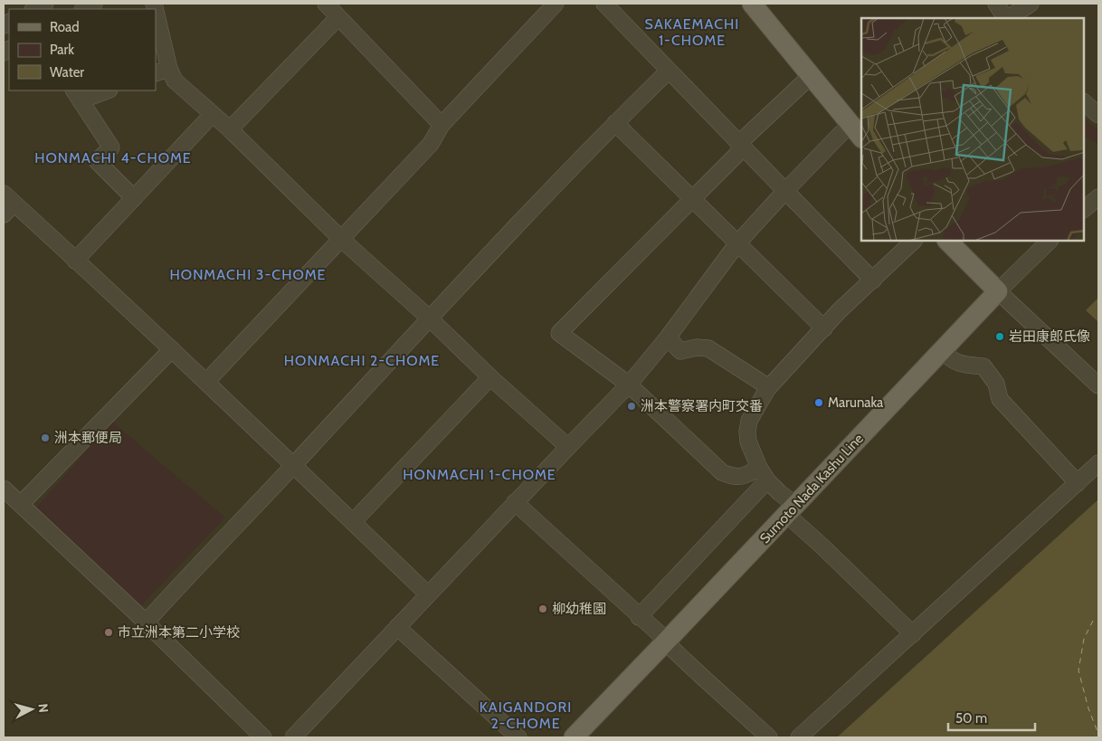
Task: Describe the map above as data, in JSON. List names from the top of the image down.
{
  "streets": {
    "main road": ["Sumoto Nada Kashu Line"]
  },
  "districts": [
    "SAKAEMACHI 1-CHOME",
    "HONMACHI 4-CHOME",
    "HONMACHI 3-CHOME",
    "HONMACHI 2-CHOME",
    "HONMACHI 1-CHOME",
    "KAIGANDORI 2-CHOME"
  ],
  "places": [
    "岩田康郎氏像",
    "Marunaka",
    "洲本警察署内町交番",
    "洲本郵便局",
    "柳幼稚園",
    "市立洲本第二小学校"
  ],
  "legend": ["Road", "Park", "Water"],
  "scale_bar": "50 m",
  "north": "right"
}
